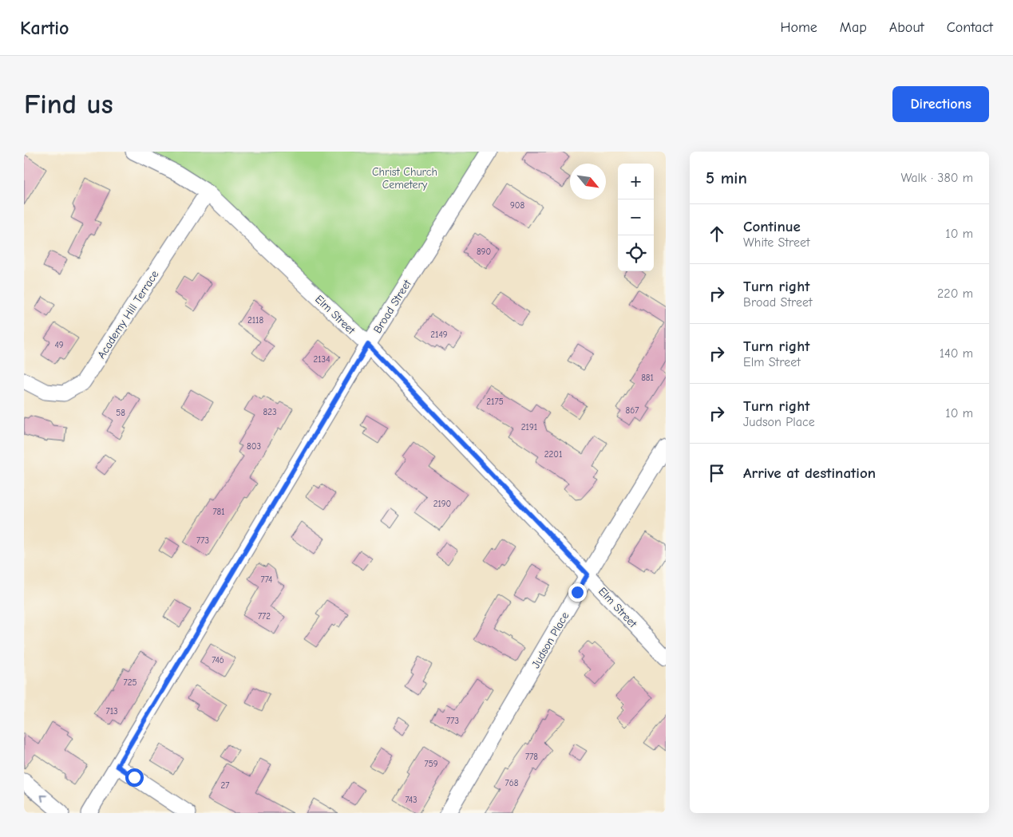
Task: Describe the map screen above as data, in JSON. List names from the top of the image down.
{
  "streets": {
    "street": [
      "Broad Street",
      "Academy Hill Terrace",
      "Elm Street",
      "Judson Place"
    ]
  },
  "crossings": [
    ["Broad Street", "Elm Street"],
    ["Academy Hill Terrace", "Elm Street"],
    ["Elm Street", "Judson Place"]
  ],
  "parks": ["Christ Church Cemetery"],
  "house_numbers": [
    "908",
    "890",
    "2118",
    "2149",
    "49",
    "2134",
    "881",
    "2175",
    "867",
    "823",
    "58",
    "2191",
    "803",
    "2201",
    "2190",
    "781",
    "773",
    "774",
    "772",
    "746",
    "725",
    "713",
    "773",
    "778",
    "759",
    "768",
    "27",
    "743"
  ],
  "north": "bottom right",
  "page": {
    "header": "Kartio",
    "nav": [
      "Home",
      "Map",
      "About",
      "Contact"
    ],
    "buttons": "Directions",
    "title": "Find us",
    "heading": ["5 min", "Walk · 380 m"],
    "map_buttons": ["+", "−"],
    "list": [
      ["Continue", "White Street", "10 m"],
      ["Turn right", "Broad Street", "220 m"],
      ["Turn right", "Elm Street", "140 m"],
      ["Turn right", "Judson Place", "10 m"],
      "Arrive at destination"
    ]
  }
}
